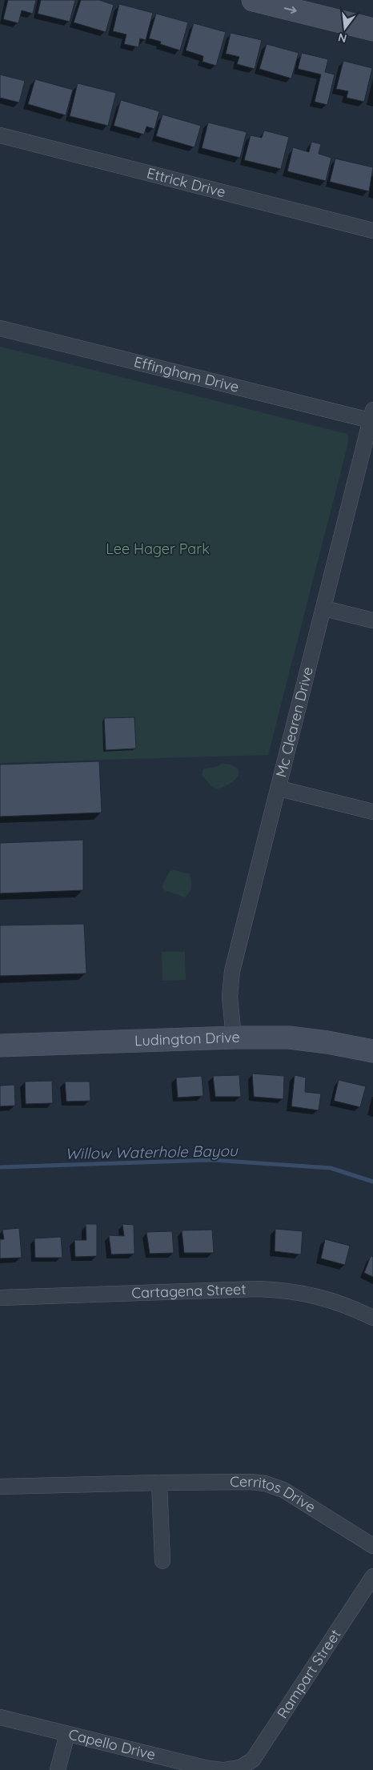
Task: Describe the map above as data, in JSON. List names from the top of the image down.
{
  "streets": {
    "street": [
      "Ettrick Drive",
      "Effingham Drive",
      "Mc Clearen Drive",
      "Ludington Drive",
      "Cartagena Street",
      "Cerritos Drive",
      "Rampart Street",
      "Capello Drive"
    ]
  },
  "crossings": [
    ["Effingham Drive", "Mc Clearen Drive"],
    ["Mc Clearen Drive", "Ludington Drive"],
    ["Rampart Street", "Capello Drive"]
  ],
  "water": ["Willow Waterhole Bayou"],
  "parks": ["Lee Hager Park"],
  "north": "bottom"
}
